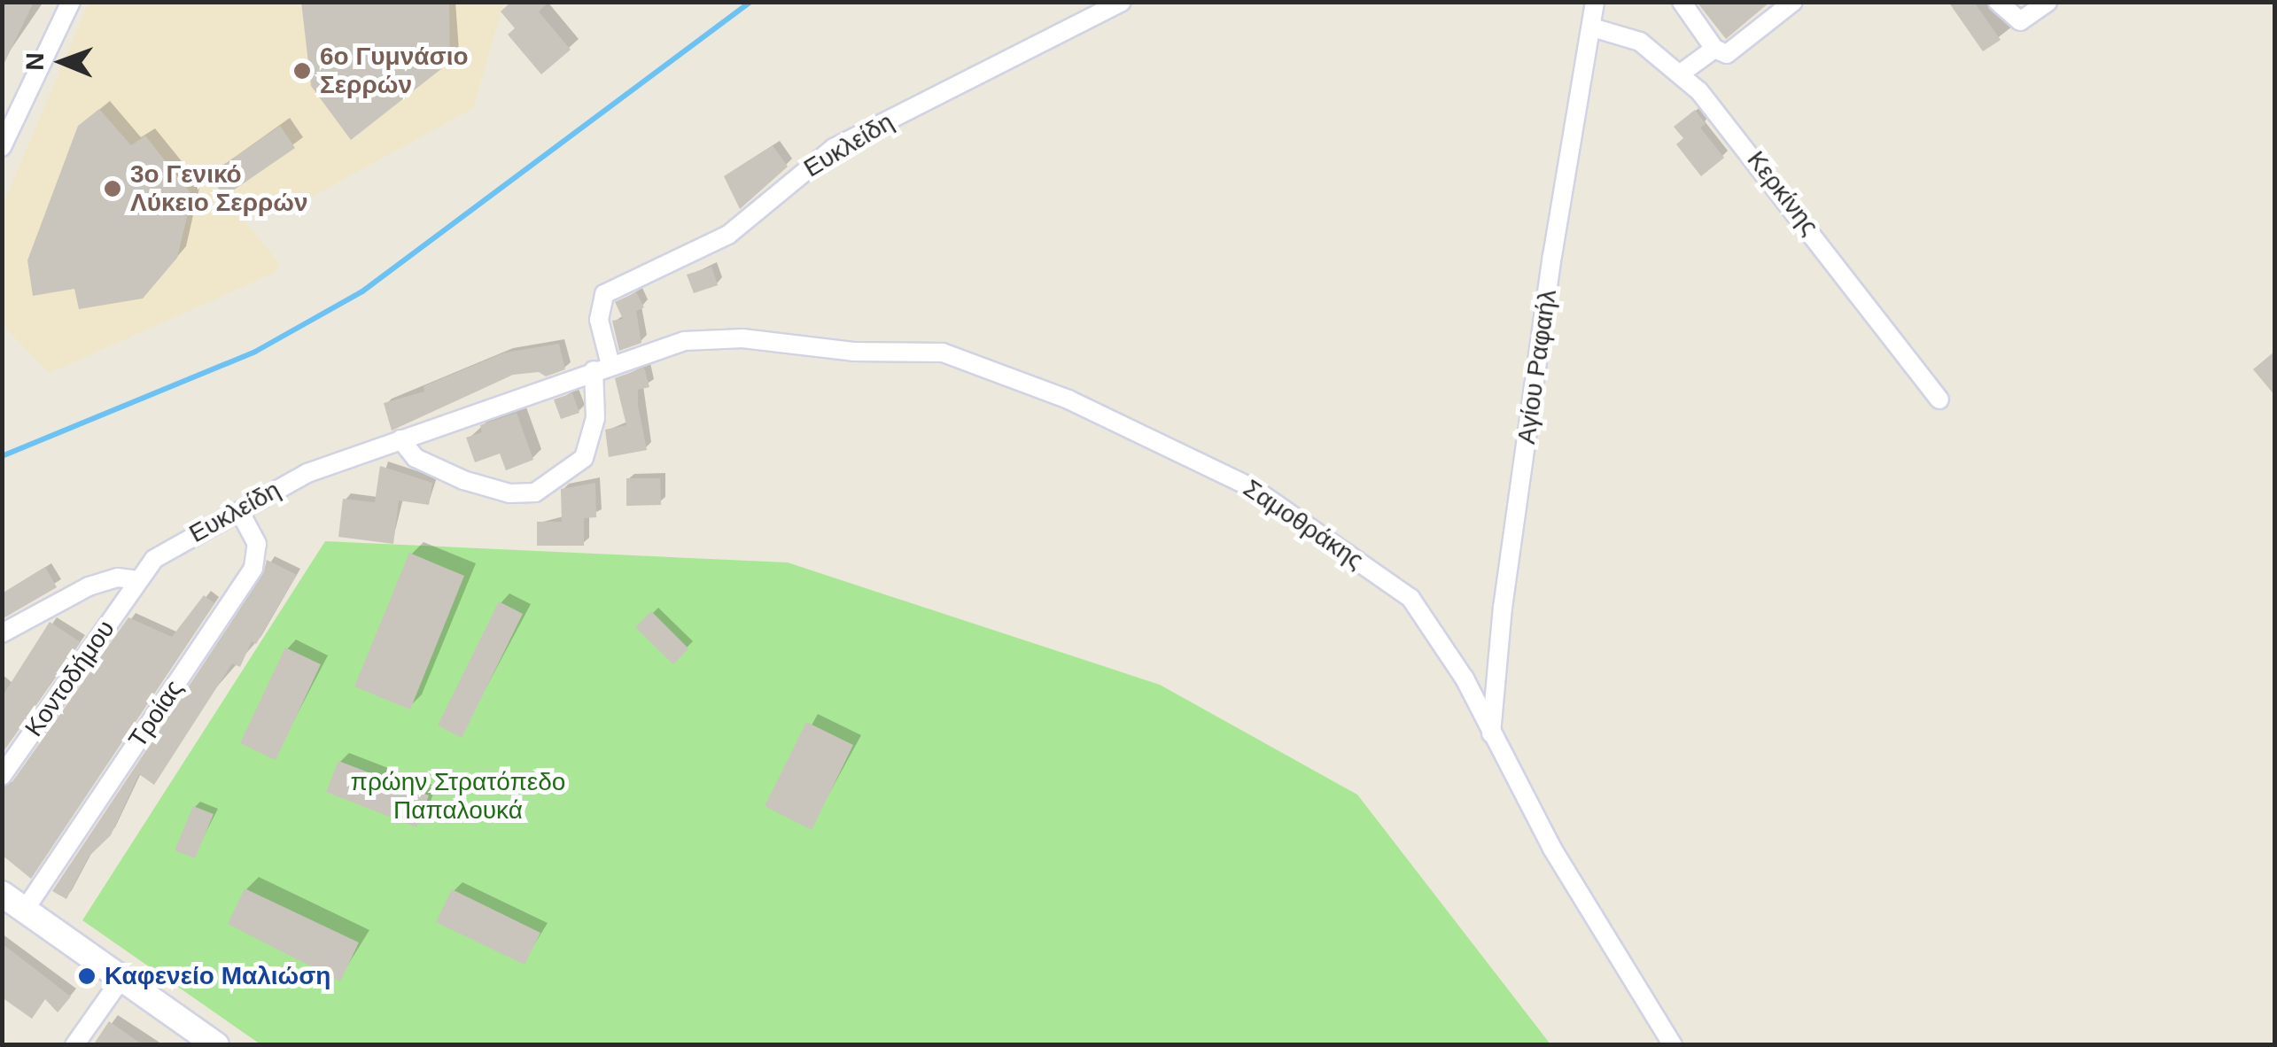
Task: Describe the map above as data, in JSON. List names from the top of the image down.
{
  "streets": {
    "street": [
      "Ευκλείδη",
      "Κερκίνης",
      "Αγίου Ραφαήλ",
      "Σαμοθράκης",
      "Κοντοδήμου",
      "Τροίας"
    ]
  },
  "crossings": [
    ["Ευκλείδη", "Σαμοθράκης"],
    ["Ευκλείδη", "Κοντοδήμου"],
    ["Ευκλείδη", "Τροίας"],
    ["Κερκίνης", "Αγίου Ραφαήλ"],
    ["Αγίου Ραφαήλ", "Σαμοθράκης"]
  ],
  "parks": ["πρώην Στρατόπεδο Παπαλουκά"],
  "places": ["6ο Γυμνάσιο Σερρών", "3ο Γενικό Λύκειο Σερρών", "Καφενείο Μαλιώση"],
  "north": "left"
}
